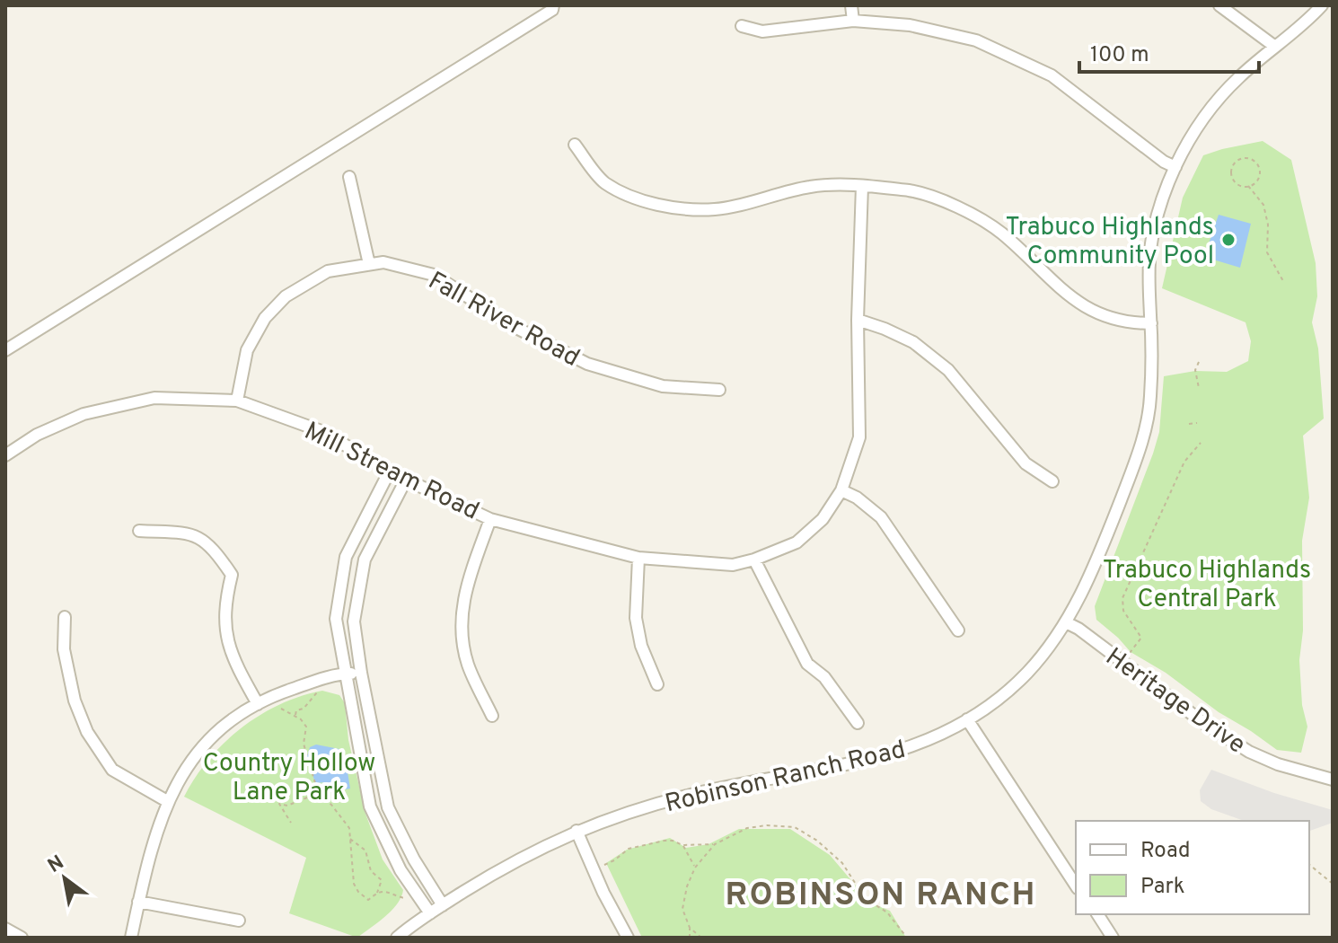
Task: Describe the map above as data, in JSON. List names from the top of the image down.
{
  "streets": {
    "street": [
      "Fall River Road",
      "Mill Stream Road",
      "Heritage Drive",
      "Robinson Ranch Road"
    ]
  },
  "crossings": [
    ["Fall River Road", "Mill Stream Road"],
    ["Heritage Drive", "Robinson Ranch Road"]
  ],
  "districts": ["ROBINSON RANCH"],
  "parks": ["Trabuco Highlands Central Park", "Country Hollow Lane Park"],
  "places": ["Trabuco Highlands Community Pool"],
  "legend": ["Road", "Park"],
  "scale_bar": "100 m",
  "north": "top left"
}
